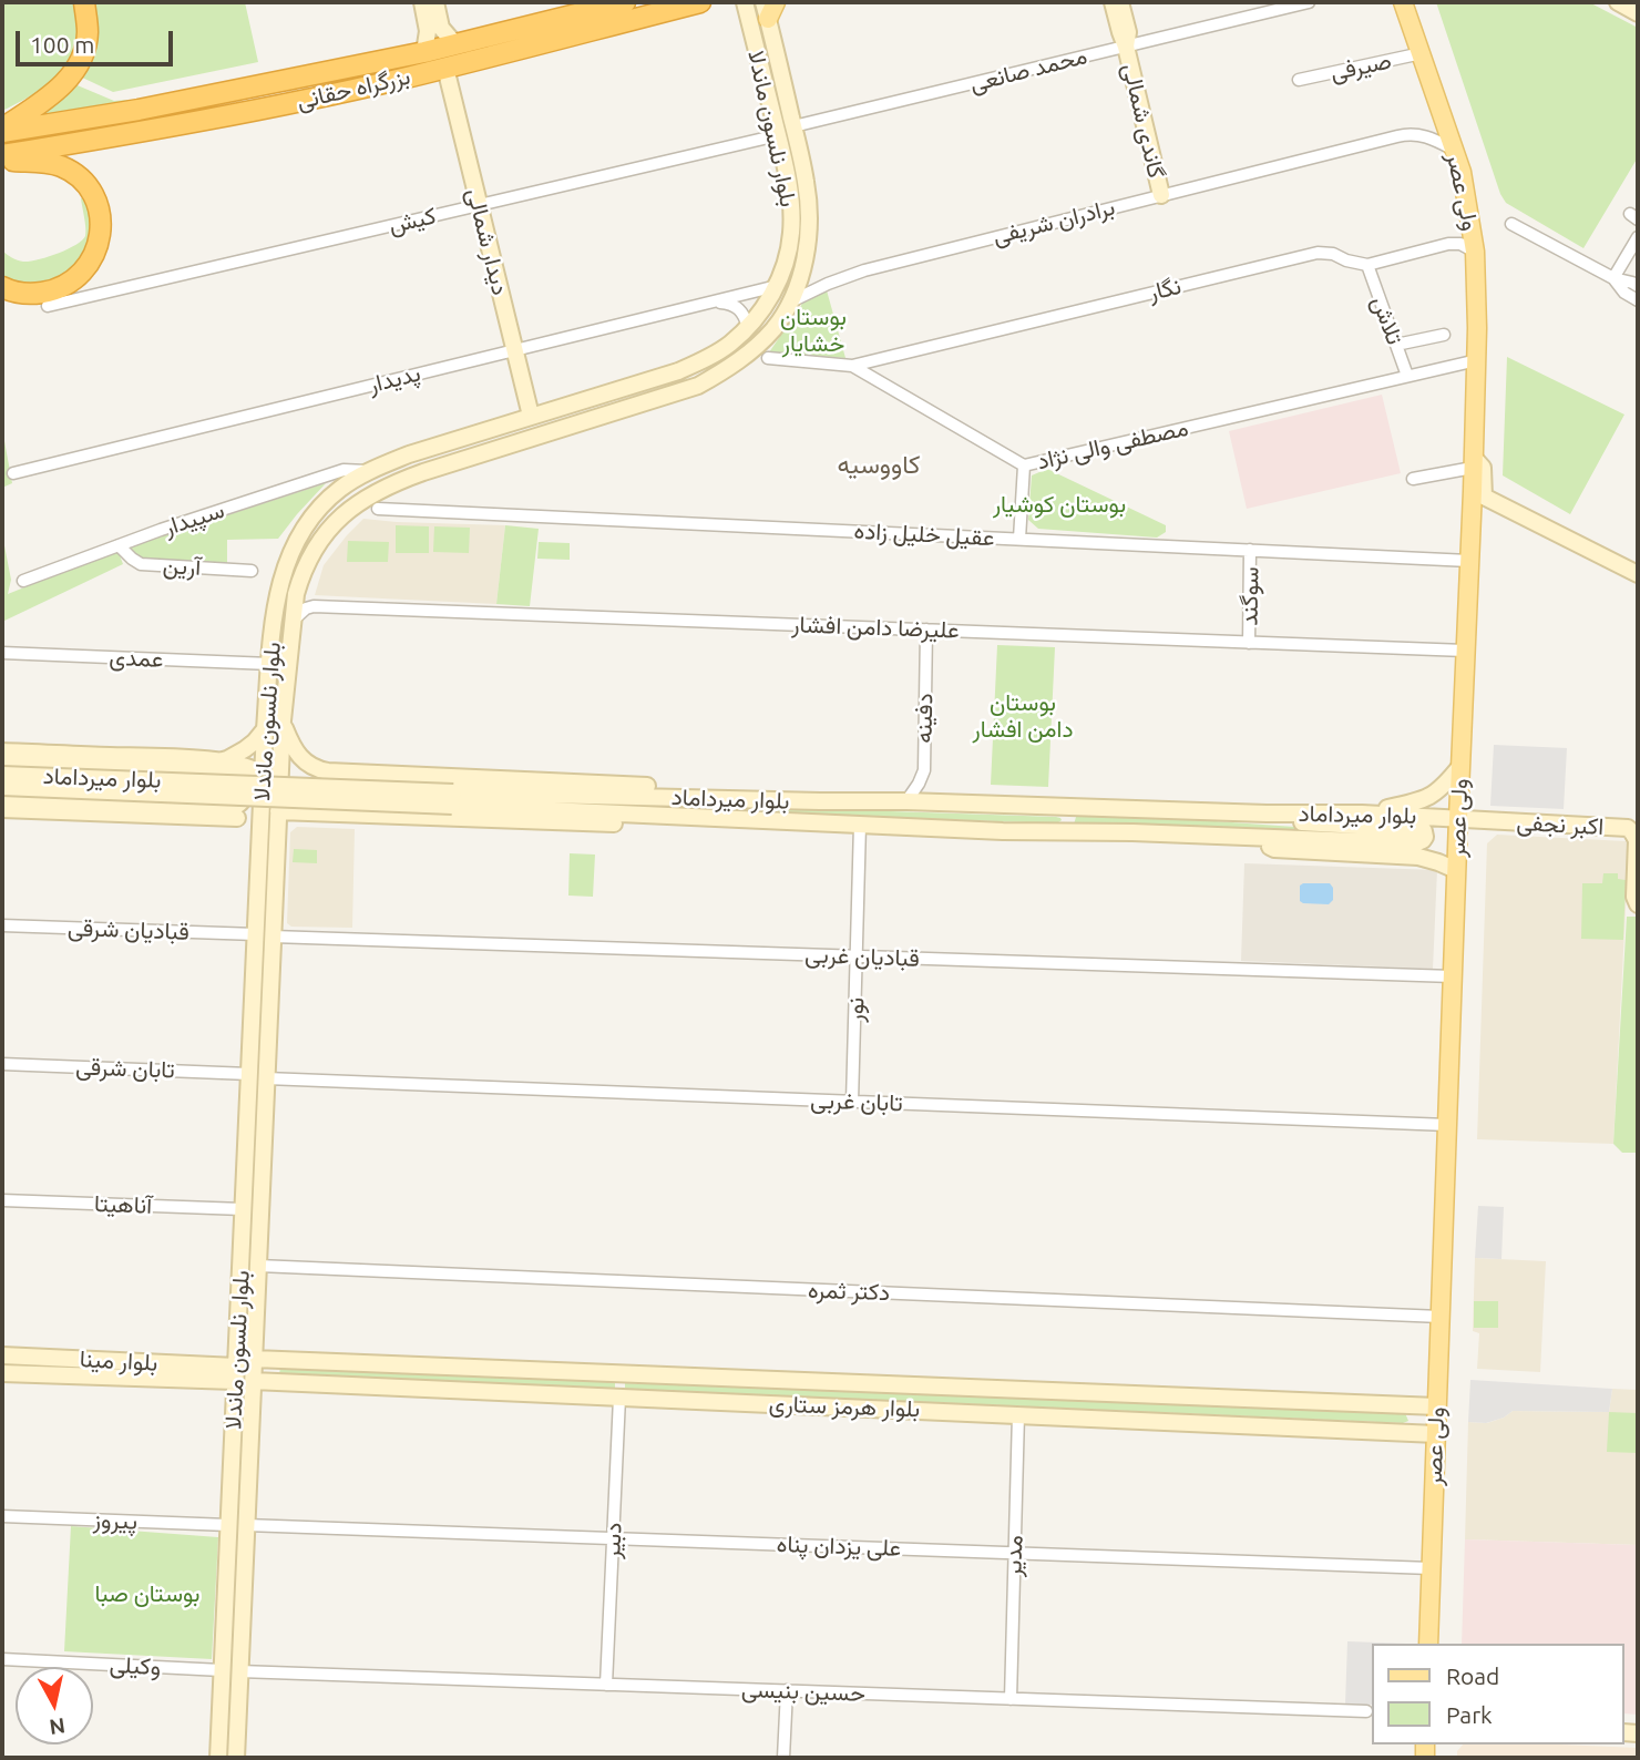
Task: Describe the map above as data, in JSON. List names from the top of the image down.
{
  "streets": {
    "highway": ["بزرگراه حقانی"],
    "main road": [
      "گاندی شمالی",
      "بلوار نلسون ماندلا",
      "ولی عصر",
      "دیدار شمالی",
      "بلوار میرداماد",
      "اکبر نجفی",
      "بلوار مینا",
      "بلوار هرمز ستاری"
    ],
    "street": [
      "صیرفی",
      "محمد صانعی",
      "کیش",
      "برادران شریفی",
      "نگار",
      "تلاش",
      "پدیدار",
      "مصطفی والی نژاد",
      "سپیدار",
      "عقیل خلیل زاده",
      "آرین",
      "سوگند",
      "علیرضا دامن افشار",
      "عمدی",
      "دفینه",
      "قبادیان شرقی",
      "قبادیان غربی",
      "نور",
      "تابان شرقی",
      "تابان غربی",
      "آناهیتا",
      "دکتر ثمره",
      "پیروز",
      "دبیر",
      "علی یزدان پناه",
      "مدیر",
      "وكيلی",
      "حسین بنیسی"
    ]
  },
  "crossings": [
    ["صیرفی", "ولی عصر"],
    ["محمد صانعی", "گاندی شمالی"],
    ["محمد صانعی", "بلوار نلسون ماندلا"],
    ["بزرگراه حقانی", "دیدار شمالی"],
    ["گاندی شمالی", "برادران شریفی"],
    ["بلوار نلسون ماندلا", "کیش"],
    ["بلوار نلسون ماندلا", "برادران شریفی"],
    ["بلوار نلسون ماندلا", "دیدار شمالی"],
    ["بلوار نلسون ماندلا", "پدیدار"],
    ["بلوار نلسون ماندلا", "سپیدار"],
    ["بلوار نلسون ماندلا", "علیرضا دامن افشار"],
    ["بلوار نلسون ماندلا", "عمدی"],
    ["بلوار نلسون ماندلا", "قبادیان شرقی"],
    ["بلوار نلسون ماندلا", "قبادیان غربی"],
    ["بلوار نلسون ماندلا", "تابان شرقی"],
    ["بلوار نلسون ماندلا", "تابان غربی"],
    ["بلوار نلسون ماندلا", "آناهیتا"],
    ["بلوار نلسون ماندلا", "دکتر ثمره"],
    ["بلوار نلسون ماندلا", "بلوار مینا"],
    ["بلوار نلسون ماندلا", "بلوار هرمز ستاری"],
    ["بلوار نلسون ماندلا", "پیروز"],
    ["بلوار نلسون ماندلا", "علی یزدان پناه"],
    ["بلوار نلسون ماندلا", "وكيلی"],
    ["بلوار نلسون ماندلا", "حسین بنیسی"],
    ["ولی عصر", "برادران شریفی"],
    ["ولی عصر", "مصطفی والی نژاد"],
    ["ولی عصر", "عقیل خلیل زاده"],
    ["ولی عصر", "علیرضا دامن افشار"],
    ["ولی عصر", "بلوار میرداماد"],
    ["ولی عصر", "اکبر نجفی"],
    ["ولی عصر", "قبادیان غربی"],
    ["ولی عصر", "تابان غربی"],
    ["ولی عصر", "دکتر ثمره"],
    ["ولی عصر", "بلوار هرمز ستاری"],
    ["ولی عصر", "علی یزدان پناه"],
    ["کیش", "دیدار شمالی"],
    ["دیدار شمالی", "پدیدار"],
    ["نگار", "تلاش"],
    ["نگار", "مصطفی والی نژاد"],
    ["تلاش", "مصطفی والی نژاد"],
    ["سپیدار", "آرین"],
    ["عقیل خلیل زاده", "سوگند"],
    ["سوگند", "علیرضا دامن افشار"],
    ["علیرضا دامن افشار", "دفینه"],
    ["دفینه", "بلوار میرداماد"],
    ["بلوار میرداماد", "اکبر نجفی"],
    ["بلوار میرداماد", "نور"],
    ["قبادیان غربی", "نور"],
    ["نور", "تابان غربی"],
    ["بلوار هرمز ستاری", "دبیر"],
    ["بلوار هرمز ستاری", "مدیر"],
    ["دبیر", "علی یزدان پناه"],
    ["دبیر", "حسین بنیسی"],
    ["علی یزدان پناه", "مدیر"],
    ["مدیر", "حسین بنیسی"]
  ],
  "districts": ["کاووسیه"],
  "parks": [
    "بوستان خشایار",
    "بوستان کوشیار",
    "بوستان دامن افشار",
    "بوستان صبا"
  ],
  "legend": ["Road", "Park"],
  "scale_bar": "100 m",
  "north": "bottom"
}
